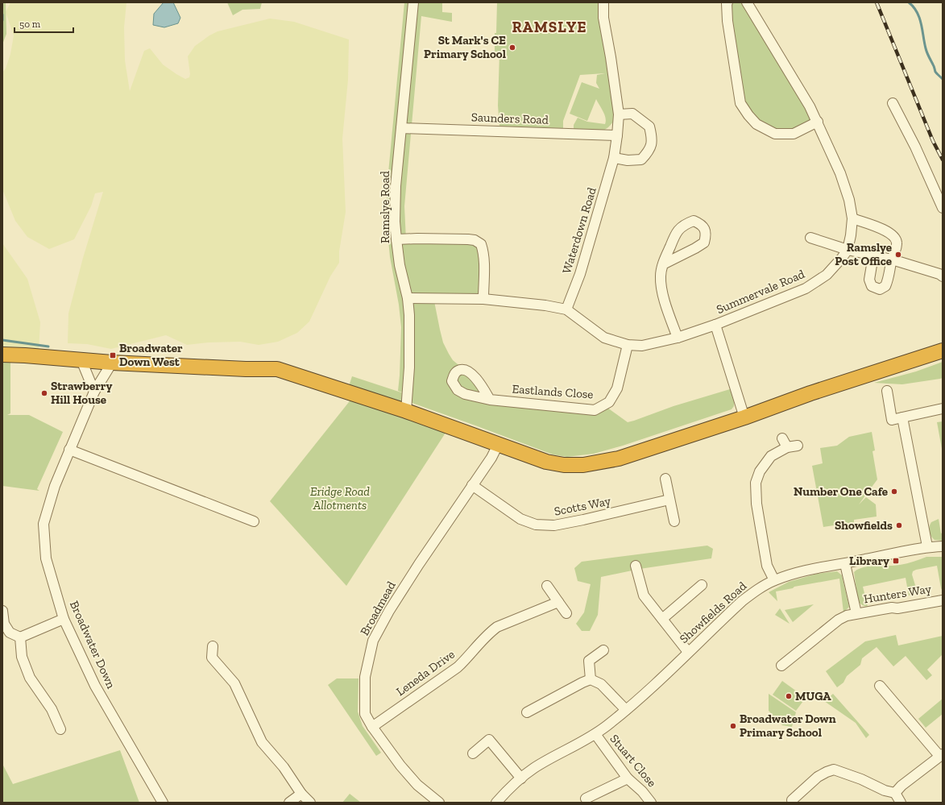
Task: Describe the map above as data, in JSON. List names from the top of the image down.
{
  "streets": {
    "street": [
      "Saunders Road",
      "Ramslye Road",
      "Waterdown Road",
      "Summervale Road",
      "Eastlands Close",
      "Scotts Way",
      "Hunters Way",
      "Broadmead",
      "Showfields Road",
      "Broadwater Down",
      "Leneda Drive",
      "Stuart Close"
    ]
  },
  "crossings": [
    ["Saunders Road", "Ramslye Road"],
    ["Saunders Road", "Waterdown Road"],
    ["Waterdown Road", "Summervale Road"],
    ["Summervale Road", "Eastlands Close"],
    ["Scotts Way", "Broadmead"],
    ["Hunters Way", "Showfields Road"],
    ["Broadmead", "Leneda Drive"],
    ["Showfields Road", "Stuart Close"]
  ],
  "districts": ["RAMSLYE"],
  "parks": ["Eridge Road Allotments"],
  "places": {
    "other": [
      "St Mark's CE Primary School",
      "Ramslye Post Office",
      "Strawberry Hill House",
      "Number One Cafe",
      "Showfields",
      "MUGA",
      "Broadwater Down Primary School"
    ],
    "transit": ["Broadwater Down West", "Library"]
  },
  "scale_bar": "50 m"
}
